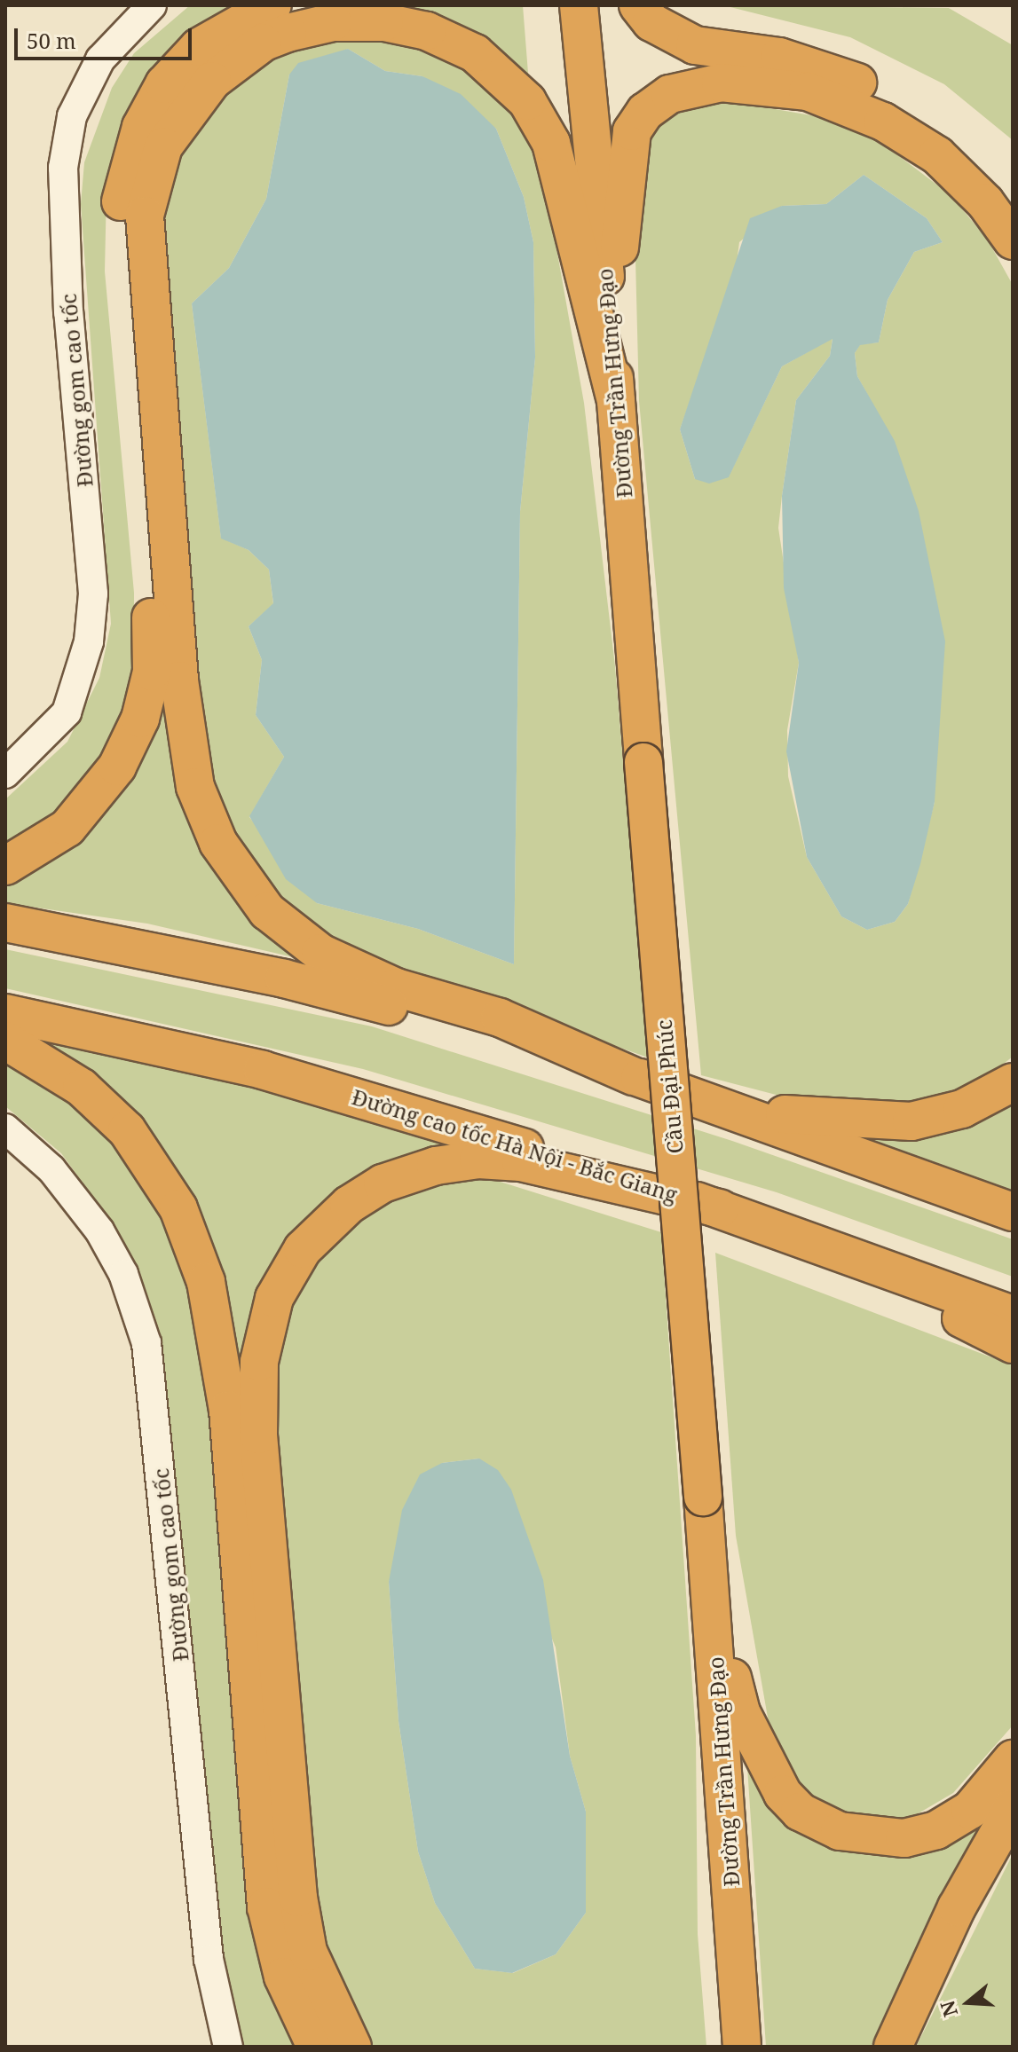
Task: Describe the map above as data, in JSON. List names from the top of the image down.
{
  "streets": {
    "highway": ["Đường Trần Hưng Đạo", "Cầu Đại Phúc", "Đường cao tốc Hà Nội - Bắc Giang"],
    "main road": ["Đường gom cao tốc"]
  },
  "crossings": [
    ["Đường Trần Hưng Đạo", "Cầu Đại Phúc"]
  ],
  "scale_bar": "50 m",
  "north": "left"
}
